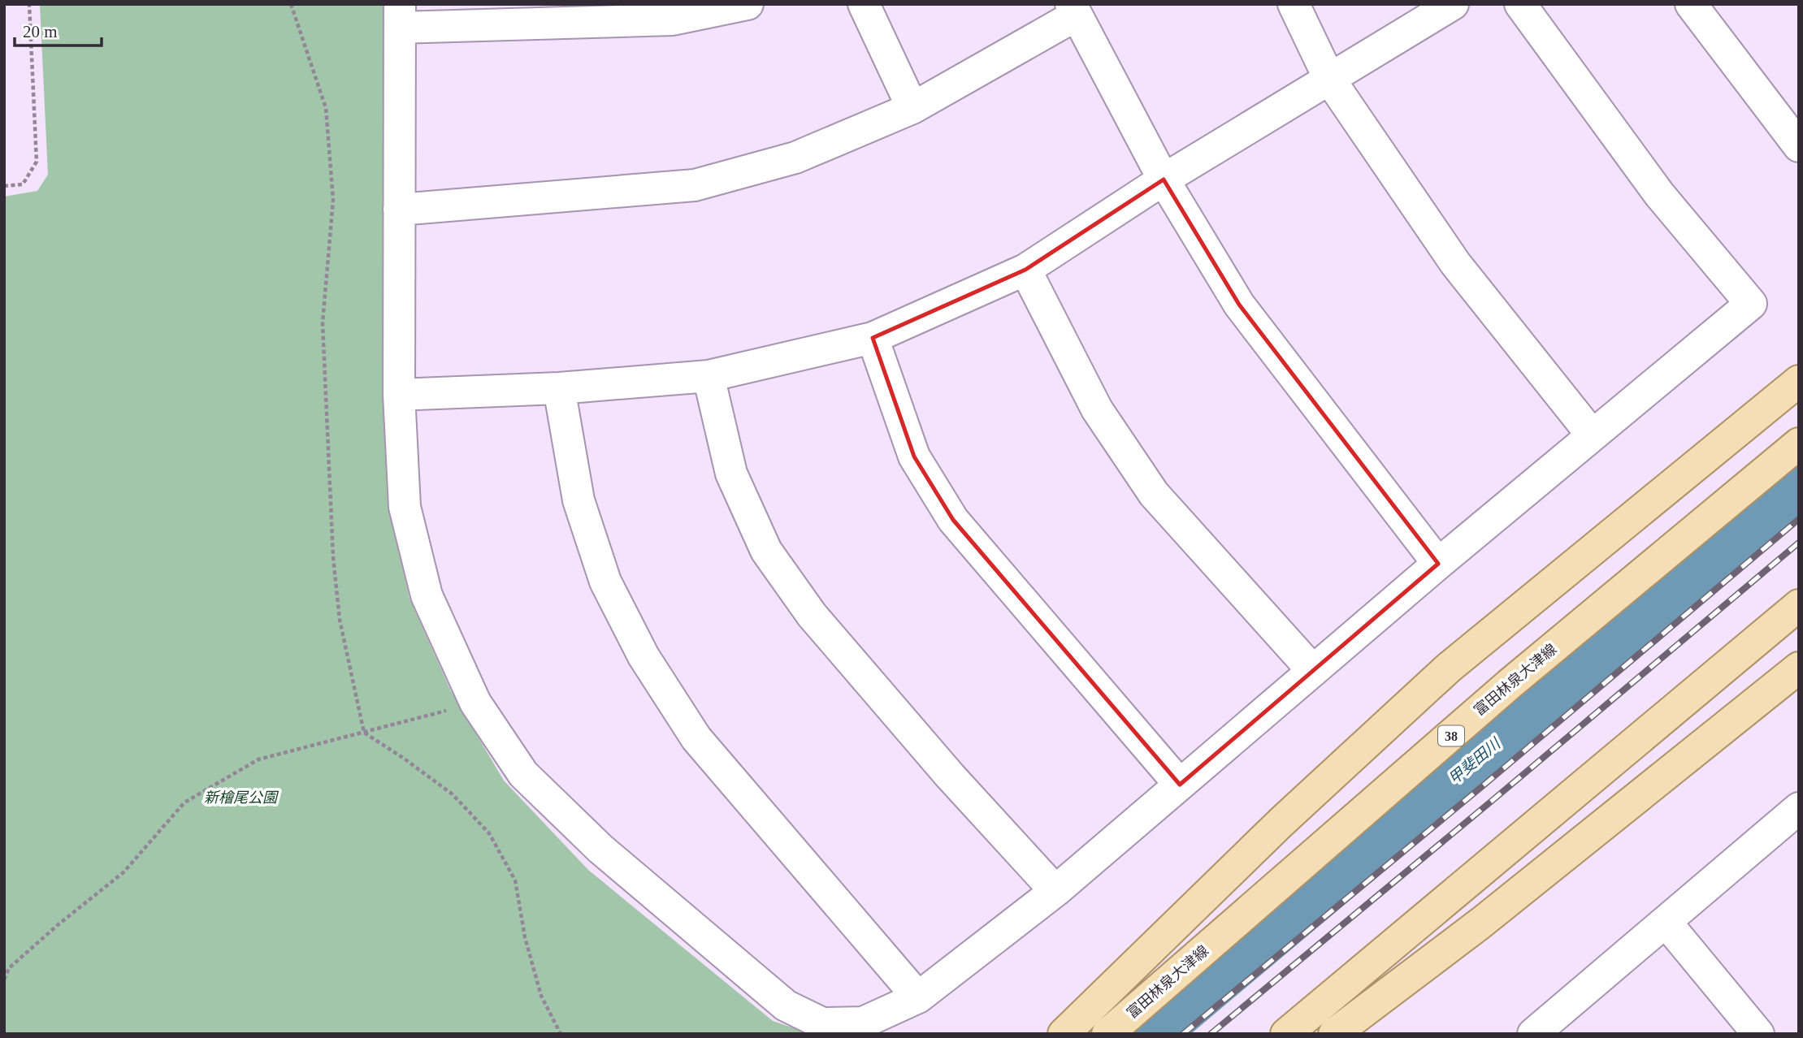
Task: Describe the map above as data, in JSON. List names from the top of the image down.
{
  "streets": {
    "main road": ["富田林泉大津線", "38"]
  },
  "water": ["甲斐田川"],
  "parks": ["新檜尾公園"],
  "scale_bar": "20 m"
}
